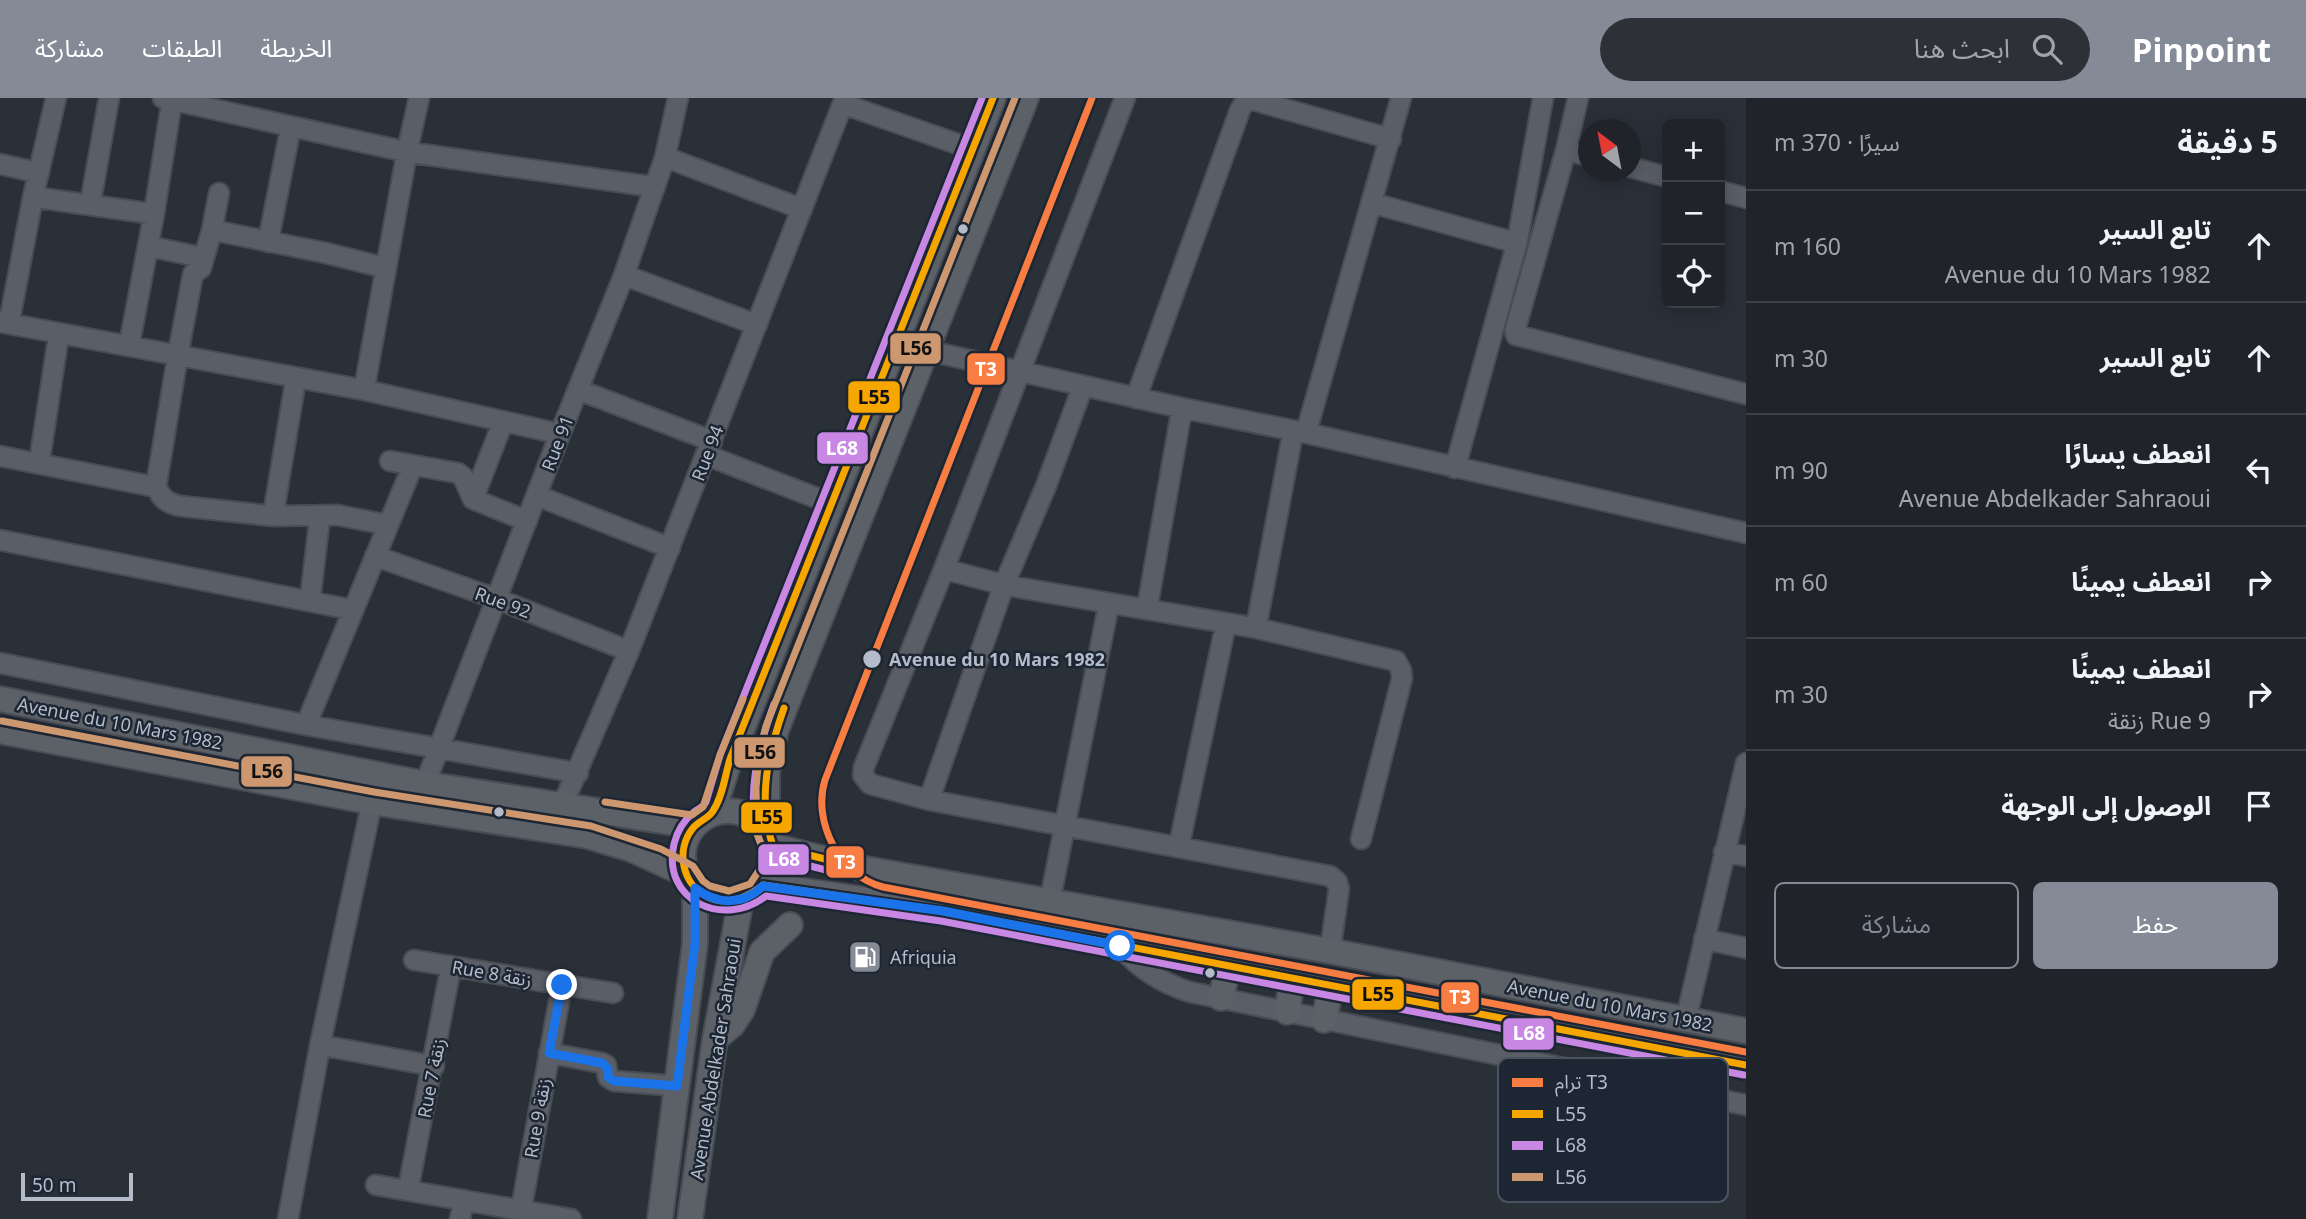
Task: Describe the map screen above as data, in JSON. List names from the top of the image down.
{
  "streets": {
    "main road": ["Avenue du 10 Mars 1982", "Avenue Abdelkader Sahraoui"],
    "street": [
      "Rue 91",
      "Rue 94",
      "Rue 92",
      "Rue 8 زنقة",
      "Rue 7 زنقة",
      "Rue 9 زنقة"
    ]
  },
  "crossings": [
    ["Rue 91", "Rue 92"],
    ["Rue 91", "Avenue du 10 Mars 1982"],
    ["Rue 94", "Rue 92"],
    ["Rue 94", "Avenue du 10 Mars 1982"],
    ["Avenue du 10 Mars 1982", "Avenue Abdelkader Sahraoui"],
    ["Rue 8 زنقة", "Rue 7 زنقة"],
    ["Rue 8 زنقة", "Rue 9 زنقة"]
  ],
  "places": {
    "other": ["Avenue du 10 Mars 1982"],
    "fuel station": ["Afriquia"]
  },
  "lines": [
    "tram line T3",
    "transit line L55",
    "transit line L68",
    "transit line L56"
  ],
  "legend": [
    "ترام T3",
    "L55",
    "L68",
    "L56"
  ],
  "scale_bar": "50 m",
  "north": "top left",
  "page": {
    "header": "Pinpoint",
    "search": "ابحث هنا",
    "nav": ["الخريطة", "الطبقات", "مشاركة"],
    "heading": ["5 دقيقة", "سيرًا · 370 m"],
    "map_buttons": ["+", "−"],
    "list": [
      ["تابع السير", "Avenue du 10 Mars 1982", "160 m"],
      ["تابع السير", "30 m"],
      ["انعطف يسارًا", "Avenue Abdelkader Sahraoui", "90 m"],
      ["انعطف يمينًا", "60 m"],
      ["انعطف يمينًا", "Rue 9 زنقة", "30 m"],
      "الوصول إلى الوجهة"
    ],
    "buttons": ["حفظ", "مشاركة"],
    "scale": "50 m"
  }
}
